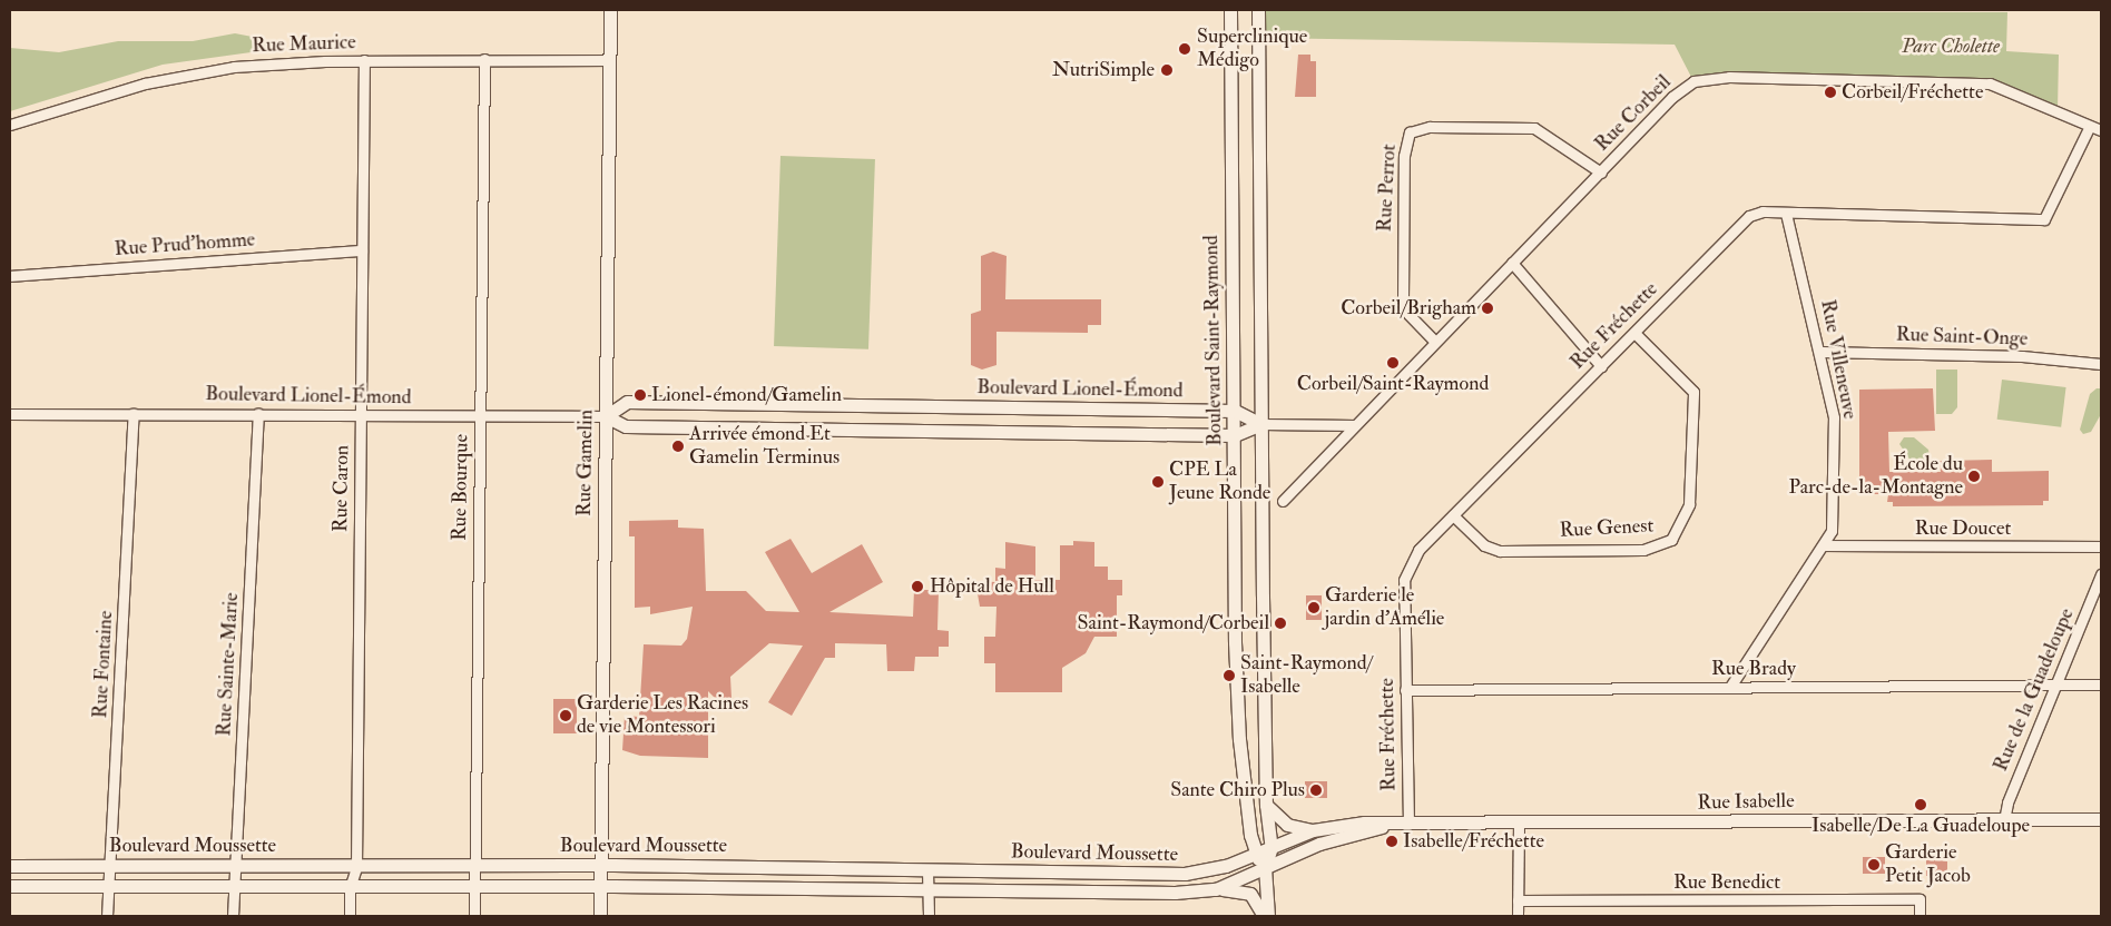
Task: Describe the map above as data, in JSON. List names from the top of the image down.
{
  "streets": {
    "street": [
      "Rue Maurice",
      "Rue Corbeil",
      "Rue Perrot",
      "Rue Prud'homme",
      "Rue Fréchette",
      "Rue Saint-Onge",
      "Boulevard Saint-Raymond",
      "Rue Villeneuve",
      "Boulevard Lionel-Émond",
      "Rue Gamelin",
      "Rue Bourque",
      "Rue Caron",
      "Rue Genest",
      "Rue Doucet",
      "Rue Fontaine",
      "Rue Sainte-Marie",
      "Rue Brady",
      "Rue de la Guadeloupe",
      "Rue Isabelle",
      "Boulevard Moussette",
      "Rue Benedict"
    ]
  },
  "crossings": [
    ["Rue Maurice", "Rue Gamelin"],
    ["Rue Maurice", "Rue Bourque"],
    ["Rue Maurice", "Rue Caron"],
    ["Rue Corbeil", "Rue Perrot"],
    ["Rue Corbeil", "Rue Fréchette"],
    ["Rue Prud'homme", "Rue Caron"],
    ["Rue Fréchette", "Rue Villeneuve"],
    ["Rue Fréchette", "Rue Genest"],
    ["Rue Fréchette", "Rue Brady"],
    ["Rue Fréchette", "Rue Isabelle"],
    ["Rue Saint-Onge", "Rue Villeneuve"],
    ["Boulevard Saint-Raymond", "Boulevard Lionel-Émond"],
    ["Boulevard Saint-Raymond", "Boulevard Moussette"],
    ["Rue Villeneuve", "Rue Doucet"],
    ["Rue Villeneuve", "Rue Brady"],
    ["Boulevard Lionel-Émond", "Rue Gamelin"],
    ["Boulevard Lionel-Émond", "Rue Bourque"],
    ["Boulevard Lionel-Émond", "Rue Caron"],
    ["Boulevard Lionel-Émond", "Rue Fontaine"],
    ["Boulevard Lionel-Émond", "Rue Sainte-Marie"],
    ["Rue Gamelin", "Boulevard Moussette"],
    ["Rue Bourque", "Boulevard Moussette"],
    ["Rue Caron", "Boulevard Moussette"],
    ["Rue Fontaine", "Boulevard Moussette"],
    ["Rue Sainte-Marie", "Boulevard Moussette"],
    ["Rue Brady", "Rue de la Guadeloupe"],
    ["Rue de la Guadeloupe", "Rue Isabelle"],
    ["Rue Isabelle", "Boulevard Moussette"]
  ],
  "parks": ["Parc Cholette"],
  "places": [
    "Superclinique Médigo",
    "NutriSimple",
    "Corbeil/Fréchette",
    "Corbeil/Brigham",
    "Corbeil/Saint-Raymond",
    "Lionel-émond/Gamelin",
    "Arrivée émond Et Gamelin Terminus",
    "École du Parc-de-la-Montagne",
    "CPE La Jeune Ronde",
    "Hôpital de Hull",
    "Garderie le jardin d'Amélie",
    "Saint-Raymond/Corbeil",
    "Saint-Raymond/ Isabelle",
    "Garderie Les Racines de vie Montessori",
    "Sante Chiro Plus",
    "Isabelle/De La Guadeloupe",
    "Isabelle/Fréchette",
    "Garderie Petit Jacob"
  ]
}
